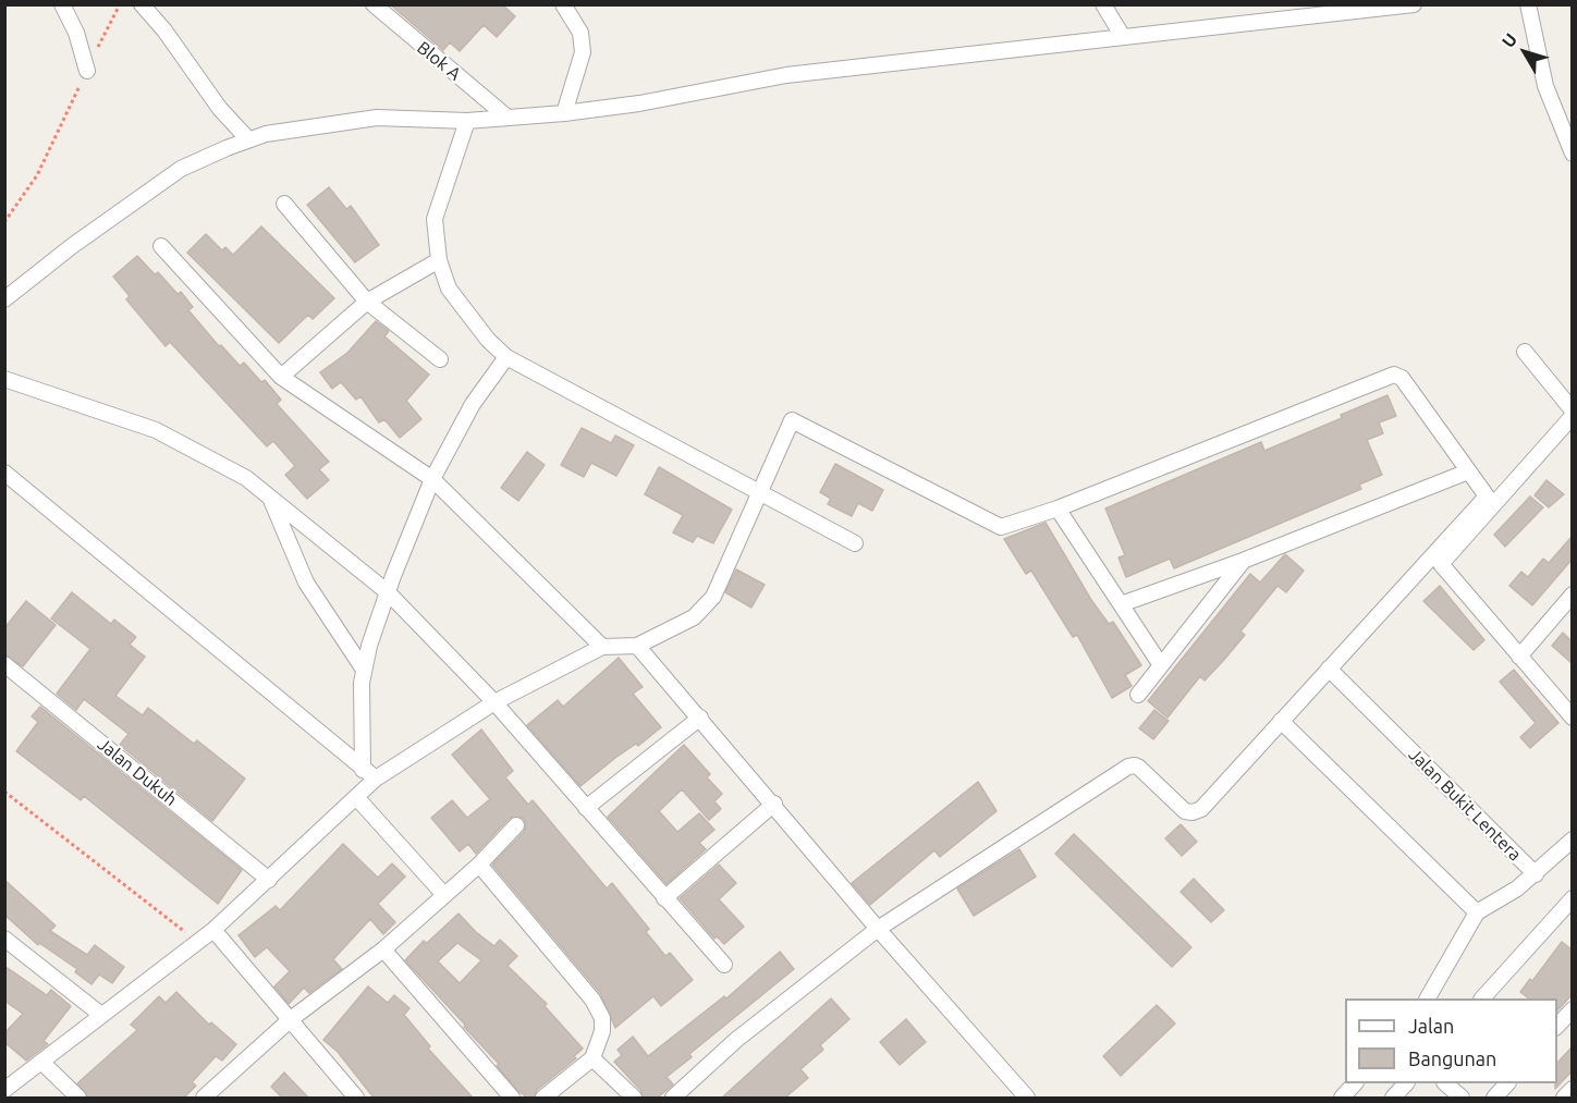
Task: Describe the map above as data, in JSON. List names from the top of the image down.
{
  "streets": {
    "street": ["Blok A", "Jalan Dukuh", "Jalan Bukit Lentera"]
  },
  "legend": ["Jalan", "Bangunan"],
  "north": "top left"
}
